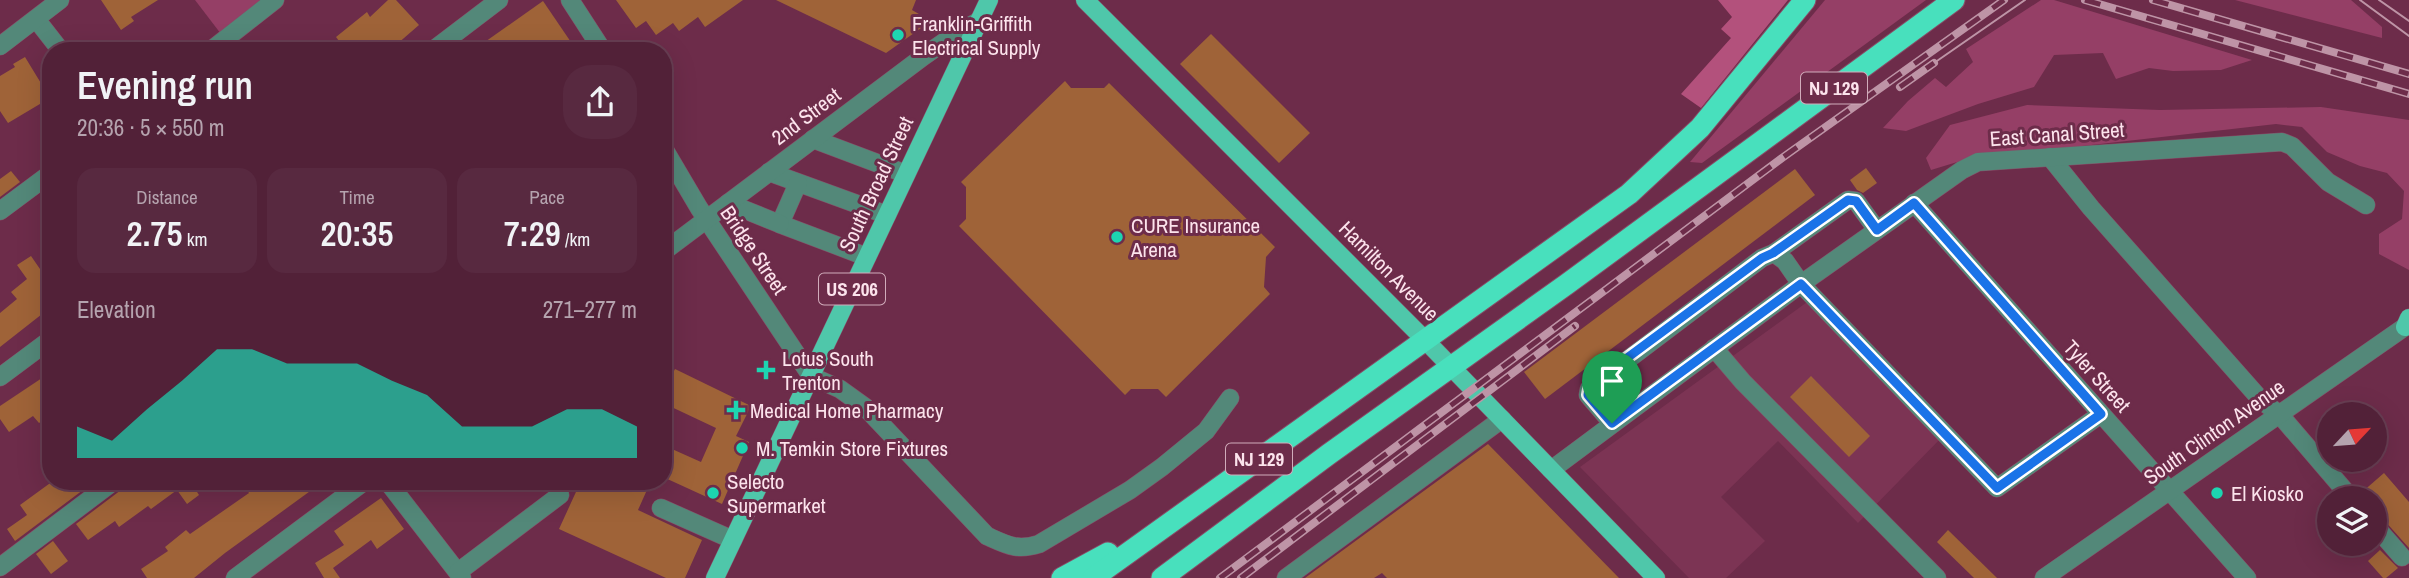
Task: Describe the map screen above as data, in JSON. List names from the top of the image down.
{
  "streets": {
    "highway": ["NJ 129"],
    "main road": ["South Broad Street", "Hamilton Avenue", "US 206"],
    "street": [
      "2nd Street",
      "East Canal Street",
      "Bridge Street",
      "Tyler Street",
      "South Clinton Avenue"
    ]
  },
  "crossings": [
    ["NJ 129", "Hamilton Avenue"],
    ["2nd Street", "South Broad Street"],
    ["2nd Street", "Bridge Street"],
    ["East Canal Street", "Hamilton Avenue"],
    ["East Canal Street", "Tyler Street"],
    ["South Broad Street", "Bridge Street"],
    ["Tyler Street", "South Clinton Avenue"]
  ],
  "places": {
    "other": [
      "Franklin-Griffith Electrical Supply",
      "CURE Insurance Arena",
      "M. Temkin Store Fixtures",
      "Selecto Supermarket",
      "El Kiosko"
    ],
    "health": ["Lotus South Trenton", "Medical Home Pharmacy"]
  },
  "north": "top right",
  "page": {
    "heading": ["Evening run", "20:36 · 5 × 550 m"],
    "stats": [
      ["Distance", "2.75 km"],
      ["Time", "20:35"],
      ["Pace", "7:29 /km"]
    ],
    "chart": ["Elevation", "271–277 m"]
  }
}
